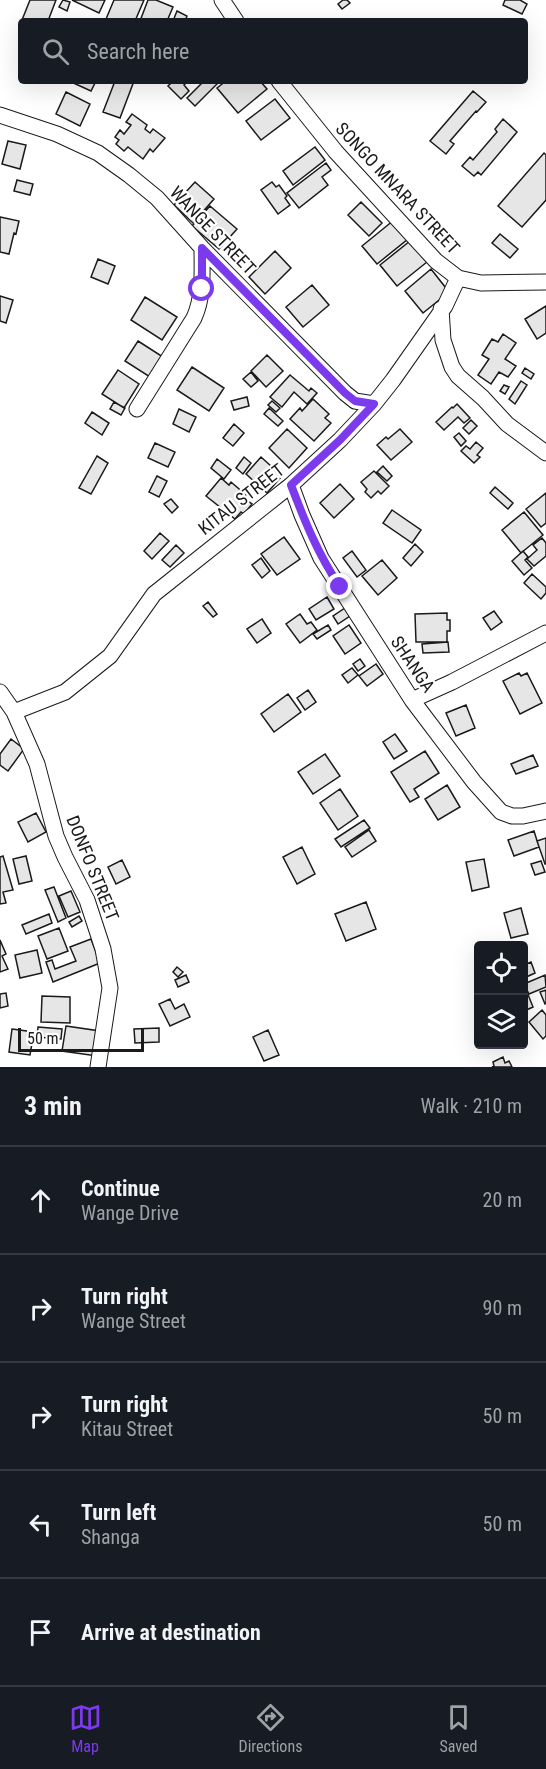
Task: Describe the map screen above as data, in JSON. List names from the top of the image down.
{
  "streets": {
    "street": [
      "SONGO MNARA STREET",
      "WANGE STREET",
      "KITAU STREET",
      "SHANGA",
      "DONFO STREET"
    ]
  },
  "crossings": [
    ["SONGO MNARA STREET", "KITAU STREET"],
    ["WANGE STREET", "KITAU STREET"],
    ["KITAU STREET", "SHANGA"],
    ["KITAU STREET", "DONFO STREET"]
  ],
  "scale_bar": "50 m",
  "page": {
    "search": "Search here",
    "scale": "50 m",
    "heading": ["3 min", "Walk · 210 m"],
    "list": [
      ["Continue", "Wange Drive", "20 m"],
      ["Turn right", "Wange Street", "90 m"],
      ["Turn right", "Kitau Street", "50 m"],
      ["Turn left", "Shanga", "50 m"],
      "Arrive at destination"
    ],
    "nav": ["Map", "Directions", "Saved"]
  }
}
